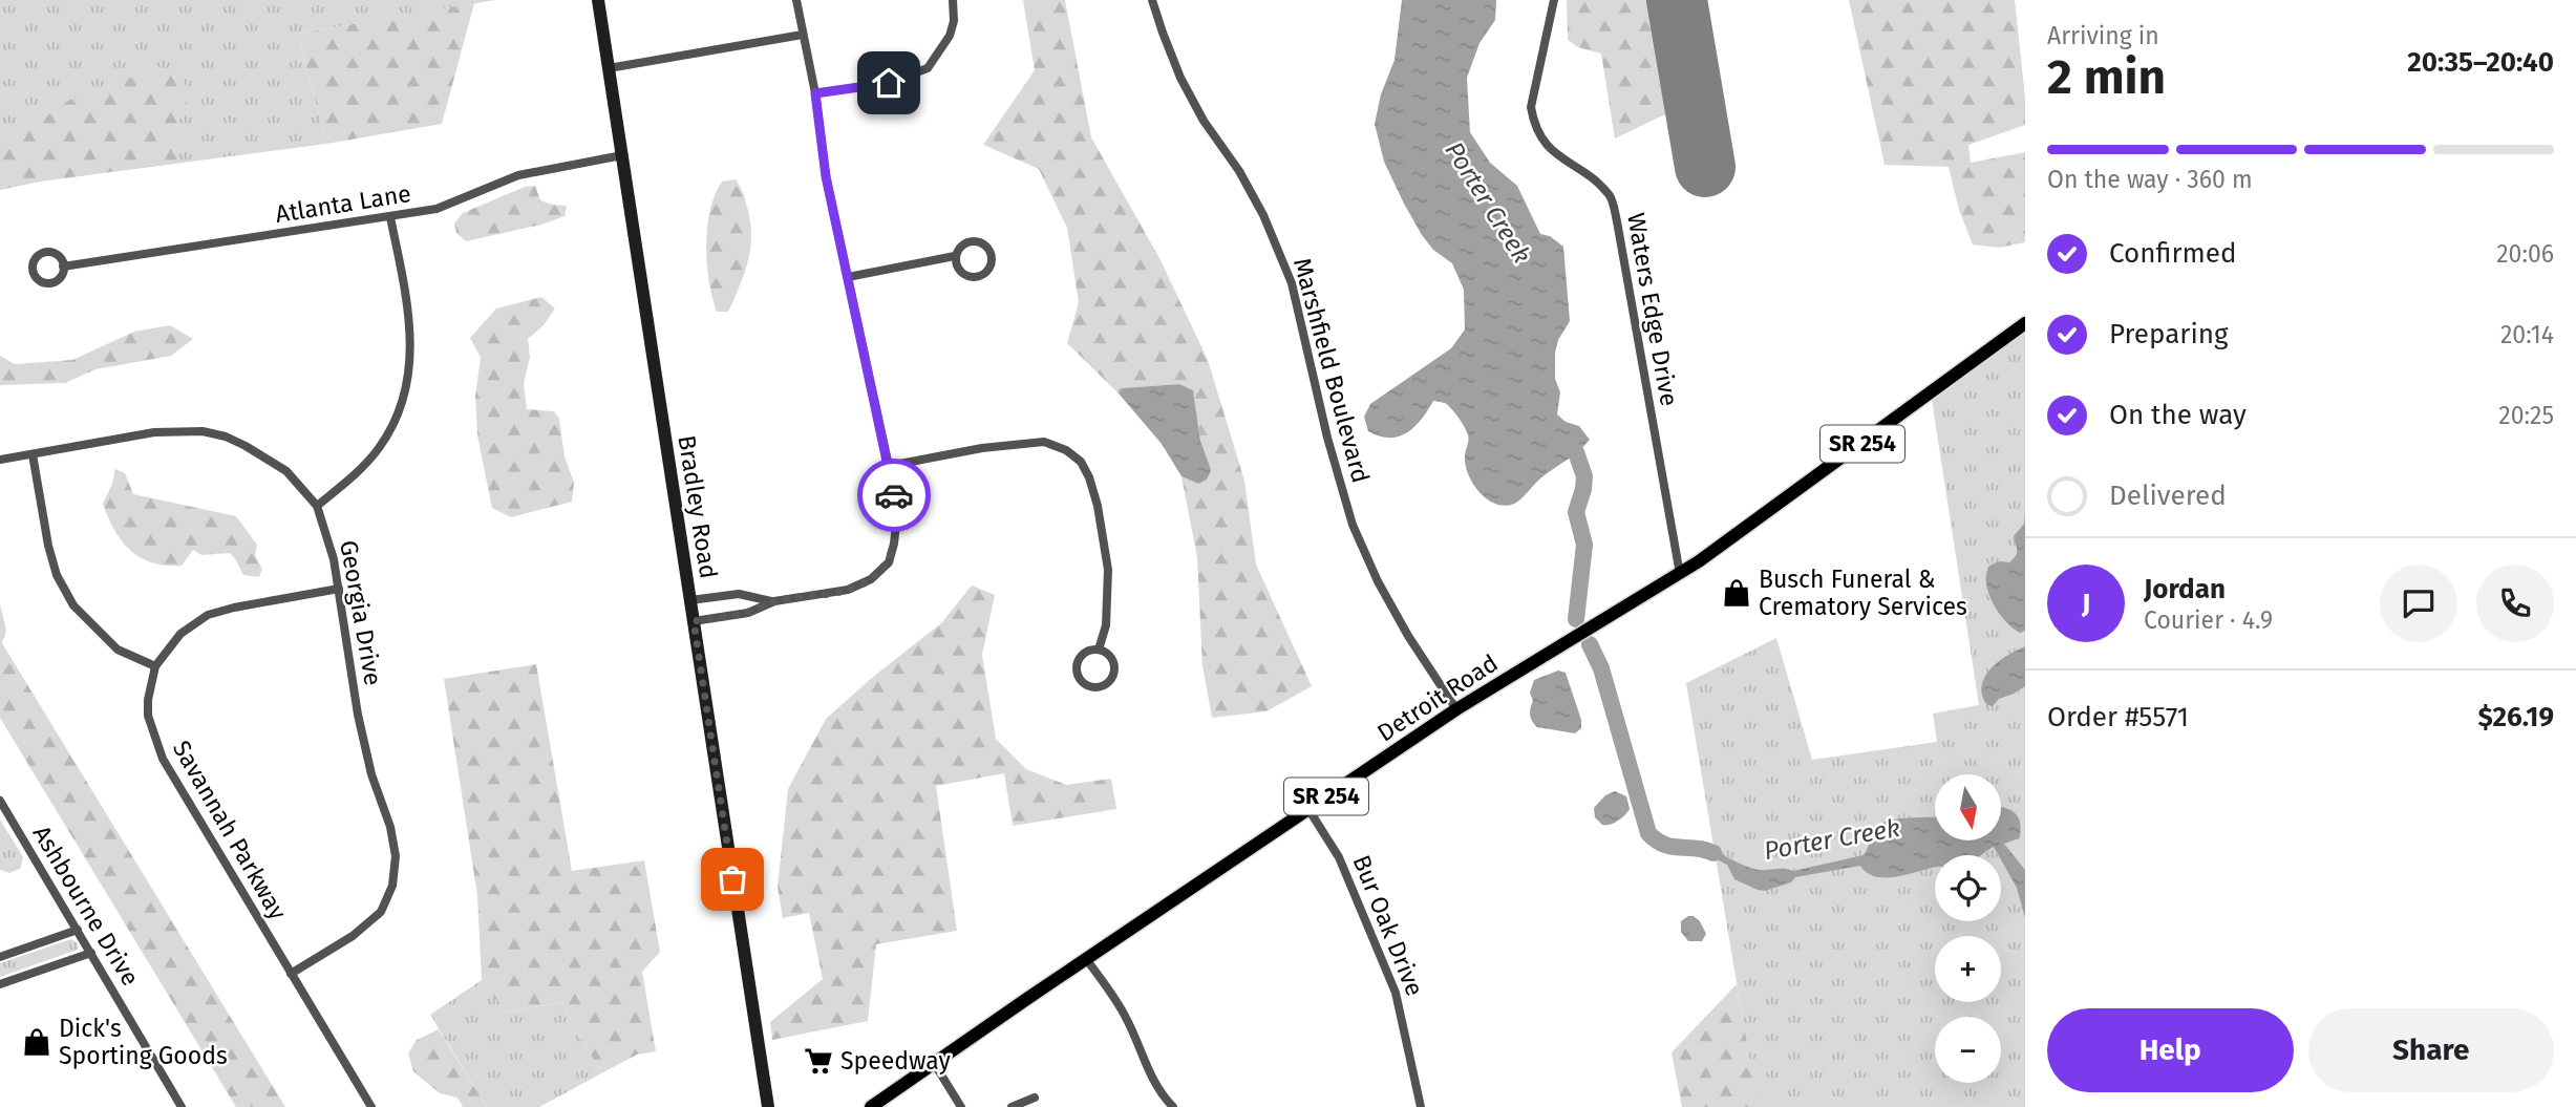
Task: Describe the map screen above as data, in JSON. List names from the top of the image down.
{
  "streets": {
    "main road": ["SR 254", "Detroit Road"],
    "street": [
      "Atlanta Lane",
      "Waters Edge Drive",
      "Marshfield Boulevard",
      "Bradley Road",
      "Georgia Drive",
      "Savannah Parkway",
      "Ashbourne Drive",
      "Bur Oak Drive"
    ]
  },
  "crossings": [
    ["Atlanta Lane", "Bradley Road"],
    ["Waters Edge Drive", "Detroit Road"],
    ["Marshfield Boulevard", "Detroit Road"],
    ["Georgia Drive", "Savannah Parkway"],
    ["Detroit Road", "Bur Oak Drive"]
  ],
  "water": ["Porter Creek"],
  "places": {
    "shop": ["Busch Funeral & Crematory Services", "Dick's Sporting Goods"],
    "supermarket": ["Speedway"]
  },
  "north": "bottom",
  "page": {
    "heading": ["2 min", "Arriving in", "20:35–20:40"],
    "panel": [
      "Jordan",
      "Courier · 4.9",
      "Order #5571",
      "$26.19"
    ],
    "bar": "On the way · 360 m",
    "list": [
      ["Confirmed", "20:06"],
      ["Preparing", "20:14"],
      ["On the way", "20:25"],
      "Delivered"
    ],
    "round": "J",
    "map_buttons": ["+", "−"],
    "buttons": ["Help", "Share"]
  }
}
